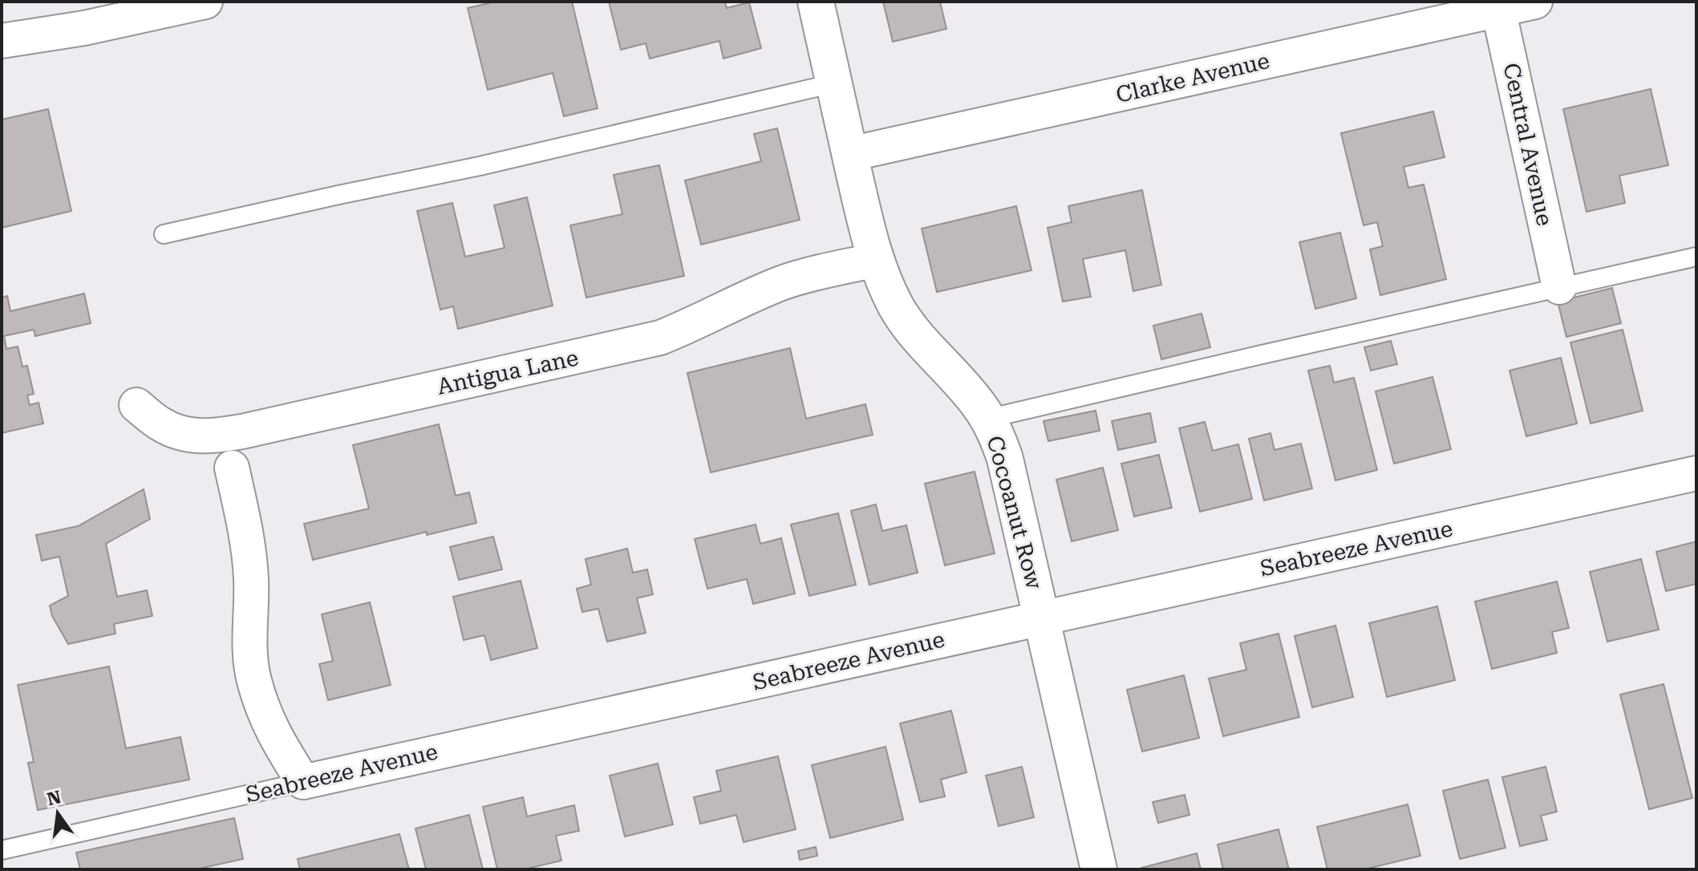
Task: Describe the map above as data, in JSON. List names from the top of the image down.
{
  "streets": {
    "street": [
      "Clarke Avenue",
      "Central Avenue",
      "Antigua Lane",
      "Cocoanut Row",
      "Seabreeze Avenue"
    ]
  },
  "crossings": [
    ["Clarke Avenue", "Central Avenue"],
    ["Clarke Avenue", "Cocoanut Row"],
    ["Antigua Lane", "Cocoanut Row"],
    ["Cocoanut Row", "Seabreeze Avenue"]
  ],
  "north": "top"
}
